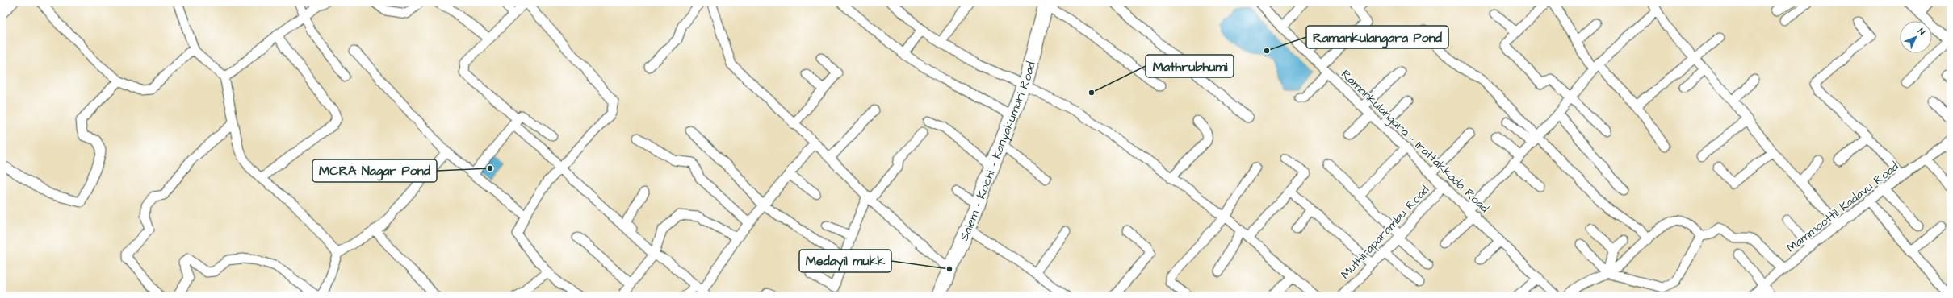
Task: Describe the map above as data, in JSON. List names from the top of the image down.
{
  "streets": {
    "main road": ["Salem - Kochi - Kanyakumari Road"],
    "street": ["Ramankulangara - Irattakkada Road", "Mammoottil Kadavu Road", "Muthiraparambu Road"]
  },
  "crossings": [
    ["Ramankulangara - Irattakkada Road", "Muthiraparambu Road"]
  ],
  "places": [
    "Ramankulangara Pond",
    "Mathrubhumi",
    "MCRA Nagar Pond",
    "Medayil mukk"
  ],
  "north": "top right"
}
